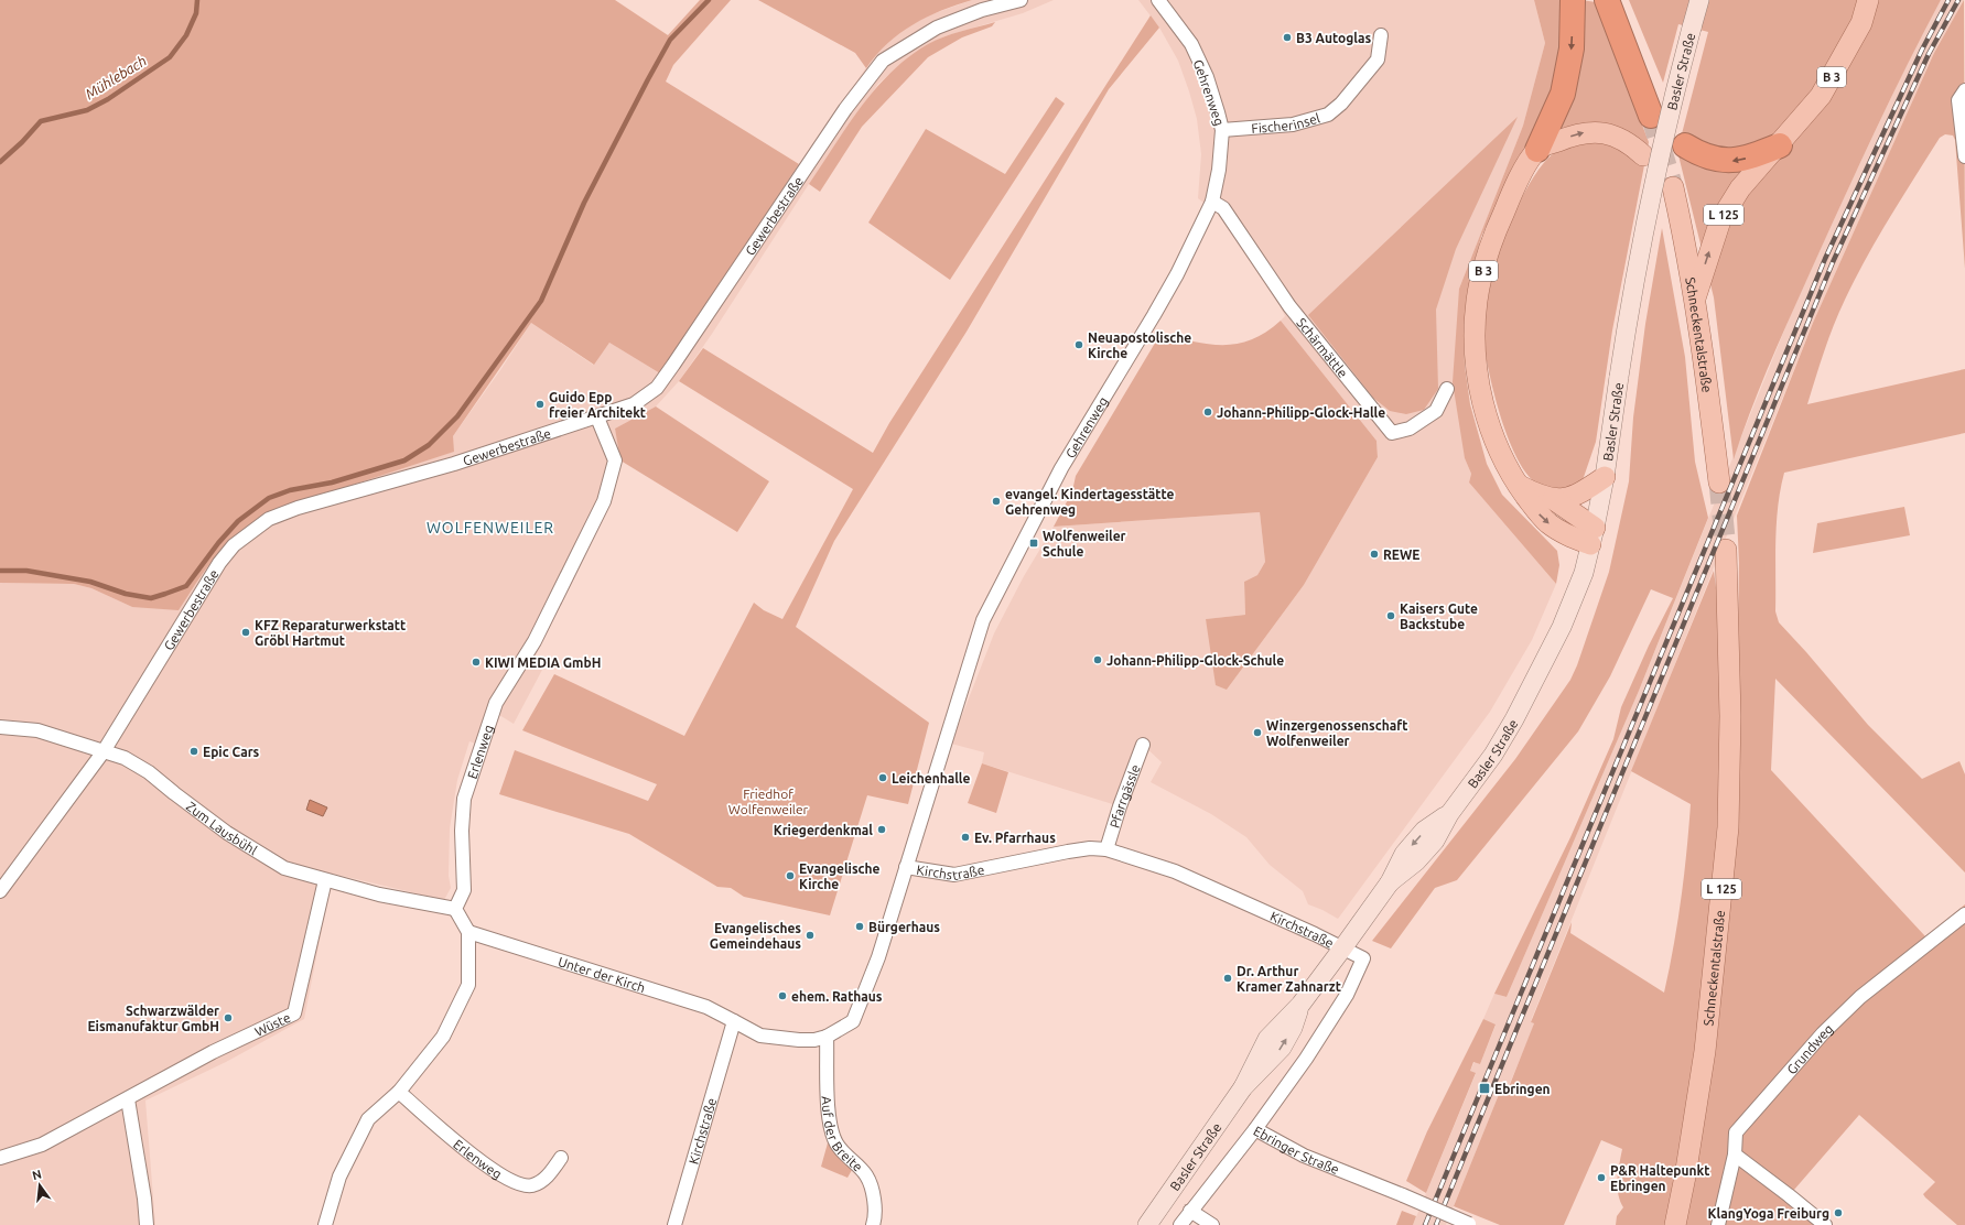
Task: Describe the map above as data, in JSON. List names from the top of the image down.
{
  "streets": {
    "highway": ["B 3"],
    "main road": ["Basler Straße", "L 125", "Schneckentalstraße"],
    "street": [
      "Gehrenweg",
      "Fischerinsel",
      "Gewerbestraße",
      "Schärmättle",
      "Erlenweg",
      "Pfarrgässle",
      "Zum Lausbühl",
      "Kirchstraße",
      "Unter der Kirch",
      "Wüste",
      "Grundweg",
      "Auf der Breite",
      "Ebringer Straße"
    ]
  },
  "crossings": [
    ["Basler Straße", "B 3"],
    ["Basler Straße", "Kirchstraße"],
    ["Basler Straße", "Ebringer Straße"],
    ["B 3", "L 125"],
    ["Gehrenweg", "Fischerinsel"],
    ["Gehrenweg", "Schärmättle"],
    ["Gehrenweg", "Kirchstraße"],
    ["L 125", "Schneckentalstraße"],
    ["Gewerbestraße", "Erlenweg"],
    ["Gewerbestraße", "Zum Lausbühl"],
    ["Erlenweg", "Zum Lausbühl"],
    ["Pfarrgässle", "Kirchstraße"],
    ["Zum Lausbühl", "Wüste"],
    ["Kirchstraße", "Unter der Kirch"],
    ["Kirchstraße", "Auf der Breite"],
    ["Kirchstraße", "Ebringer Straße"]
  ],
  "districts": ["WOLFENWEILER"],
  "water": ["Mühlebach"],
  "parks": ["Friedhof Wolfenweiler"],
  "places": {
    "other": [
      "B3 Autoglas",
      "Neuapostolische Kirche",
      "Guido Epp freier Architekt",
      "Johann-Philipp-Glock-Halle",
      "evangel. Kindertagesstätte Gehrenweg",
      "REWE",
      "Kaisers Gute Backstube",
      "KFZ Reparaturwerkstatt Gröbl Hartmut",
      "Johann-Philipp-Glock-Schule",
      "KIWI MEDIA GmbH",
      "Winzergenossenschaft Wolfenweiler",
      "Epic Cars",
      "Leichenhalle",
      "Kriegerdenkmal",
      "Ev. Pfarrhaus",
      "Evangelische Kirche",
      "Bürgerhaus",
      "Evangelisches Gemeindehaus",
      "Dr. Arthur Kramer Zahnarzt",
      "ehem. Rathaus",
      "Schwarzwälder Eismanufaktur GmbH",
      "P&R Haltepunkt Ebringen",
      "KlangYoga Freiburg"
    ],
    "transit": ["Wolfenweiler Schule", "Ebringen"]
  },
  "north": "top"
}
